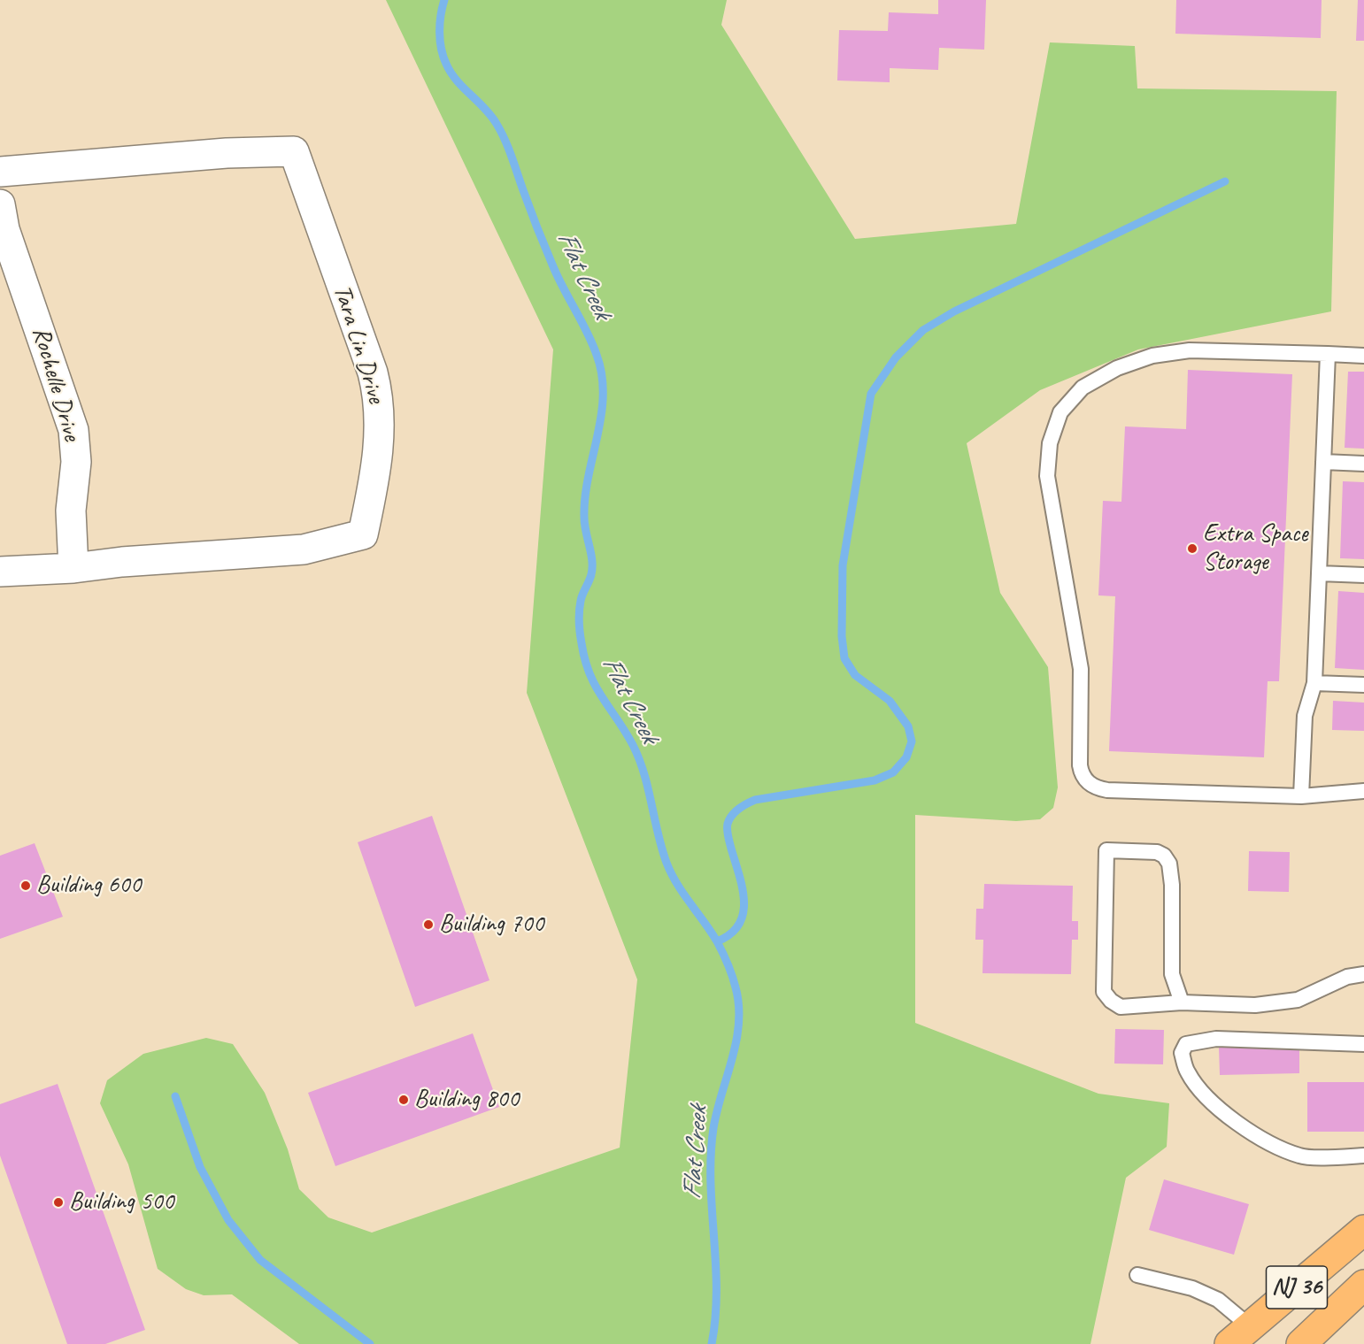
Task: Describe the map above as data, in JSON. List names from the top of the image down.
{
  "streets": {
    "highway": ["NJ 36"],
    "street": ["Tara Lin Drive", "Rochelle Drive"]
  },
  "crossings": [
    ["Tara Lin Drive", "Rochelle Drive"]
  ],
  "water": ["Flat Creek"],
  "places": [
    "Extra Space Storage",
    "Building 600",
    "Building 700",
    "Building 800",
    "Building 500"
  ]
}
